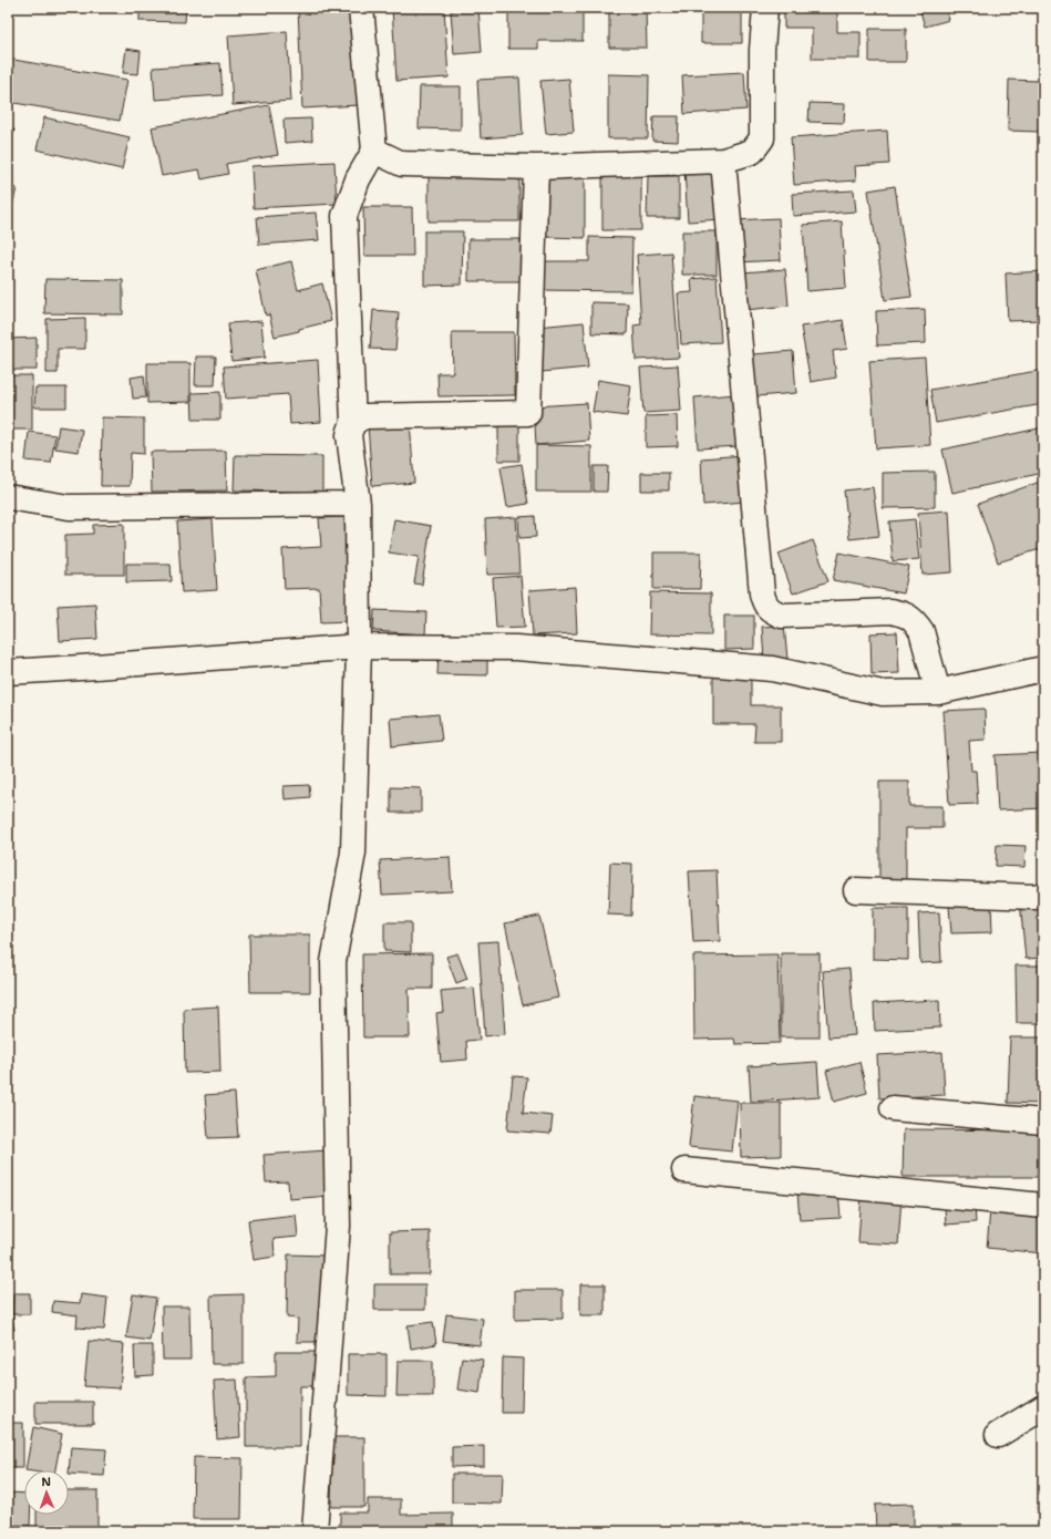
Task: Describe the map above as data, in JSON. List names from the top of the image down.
{
  "north": "top"
}
